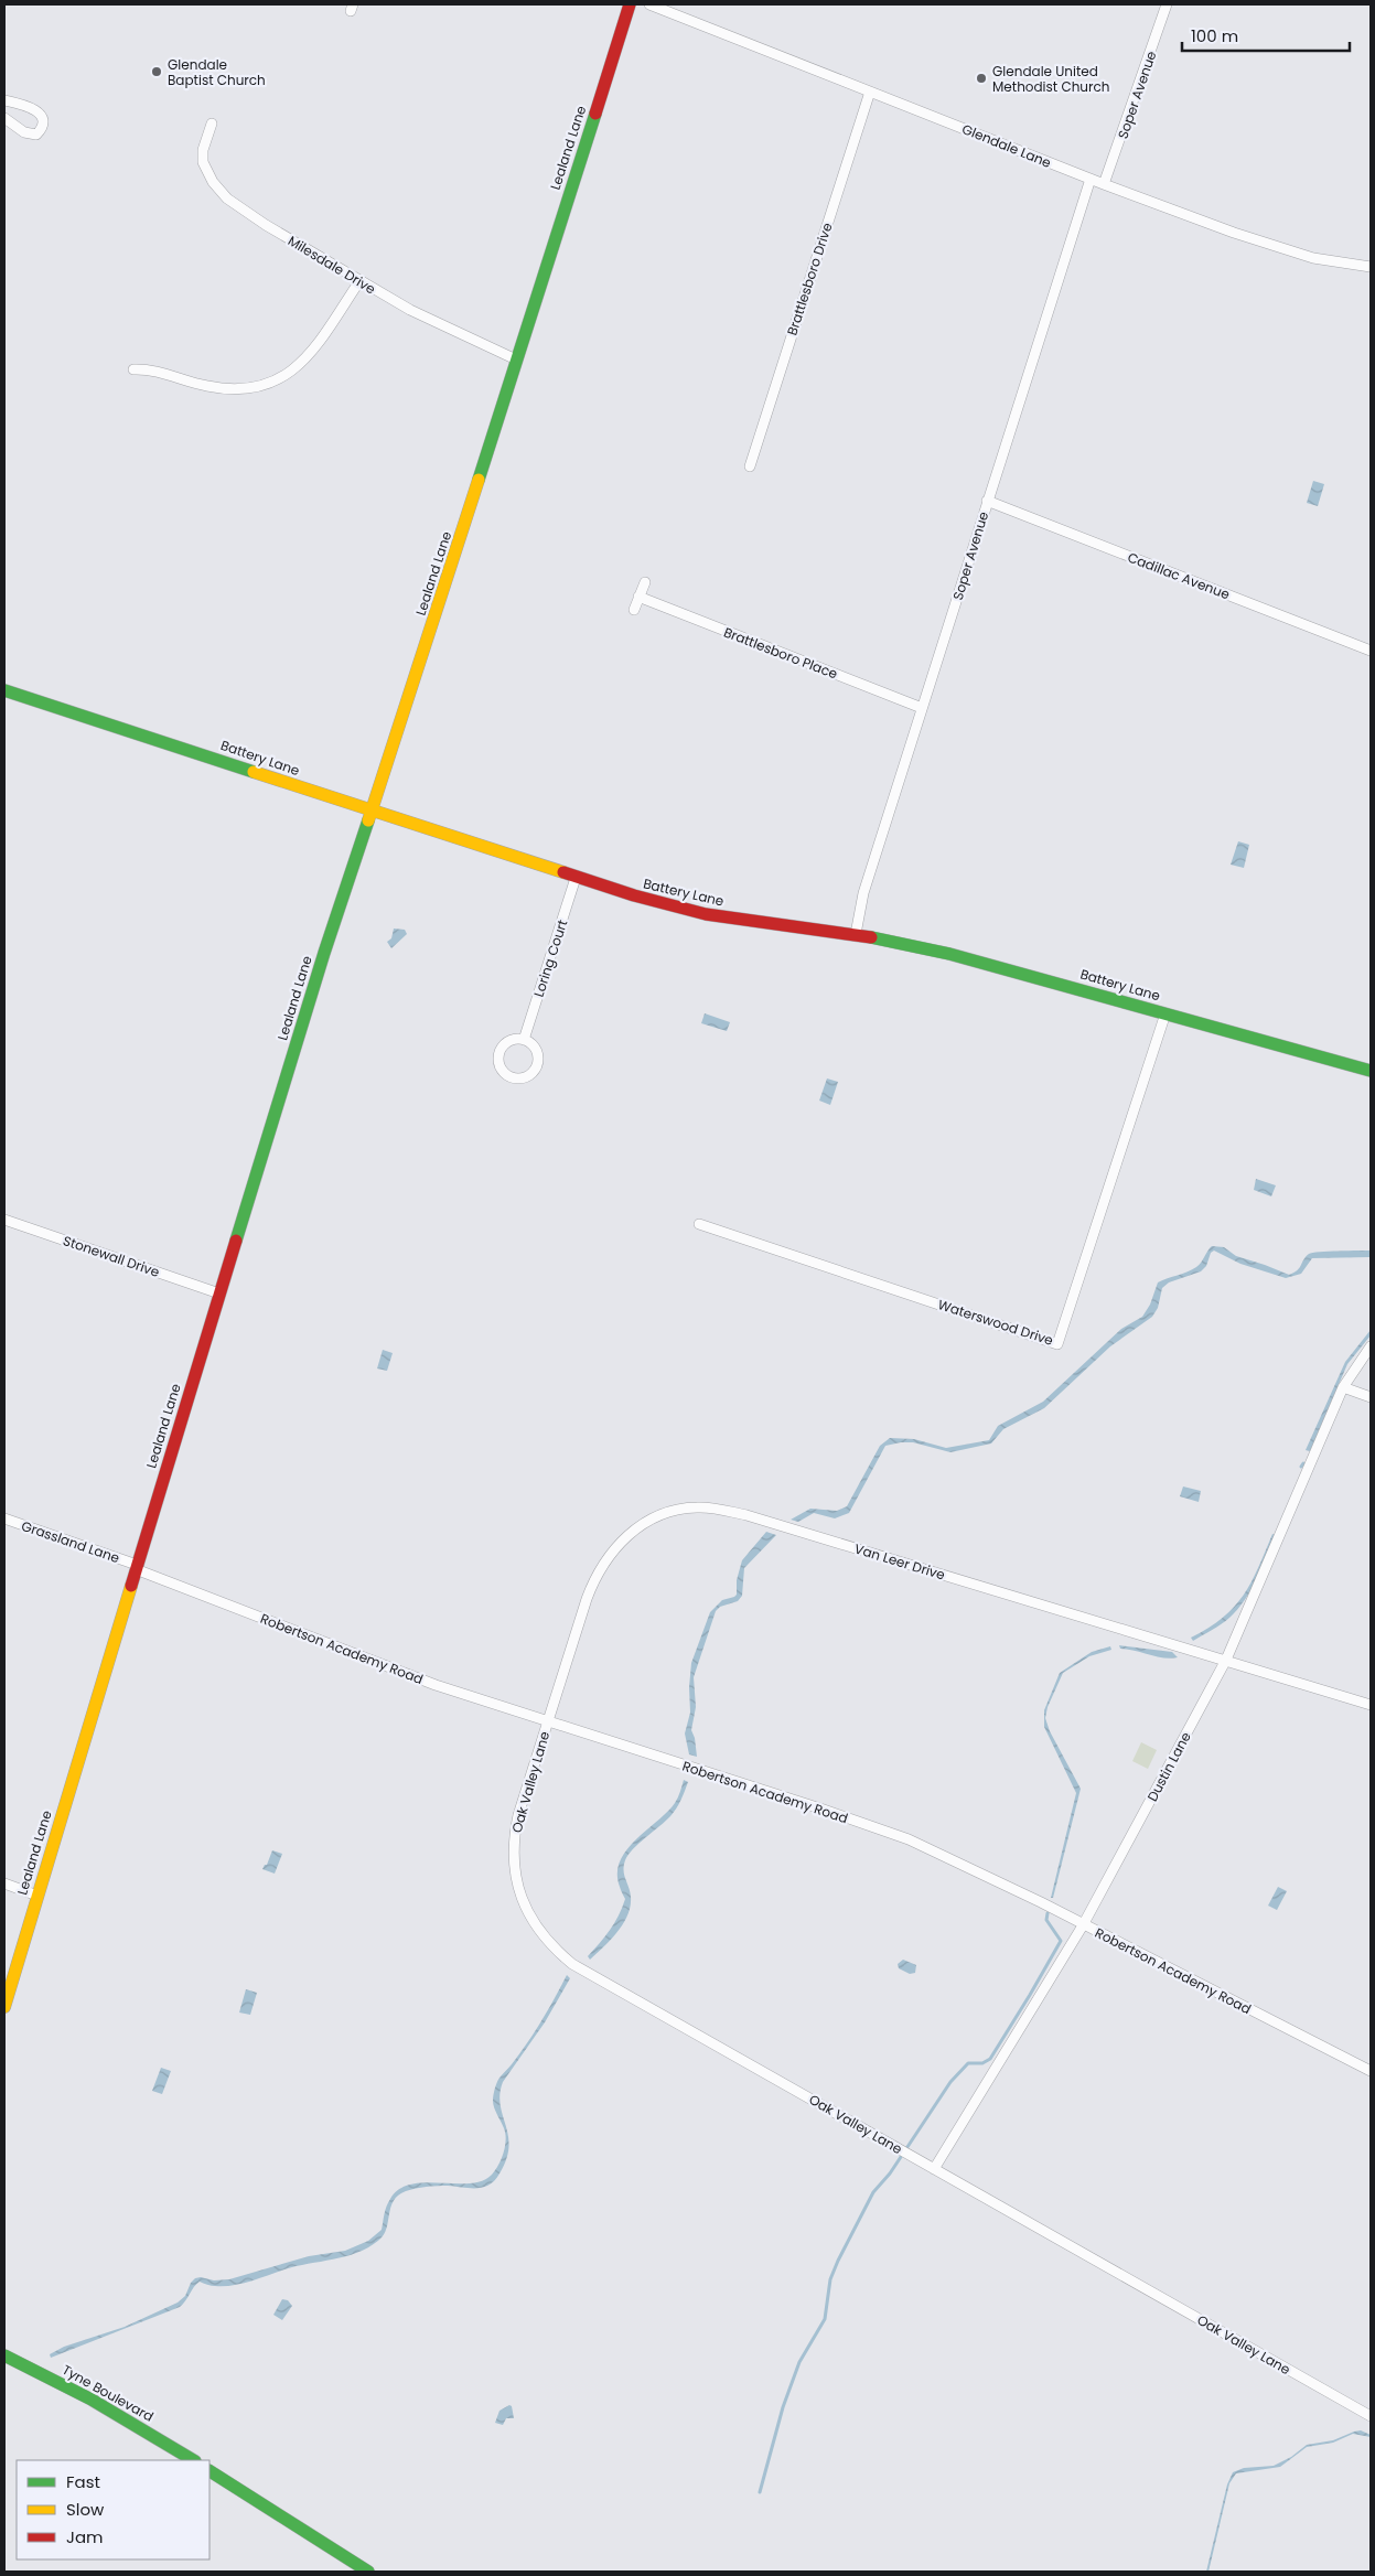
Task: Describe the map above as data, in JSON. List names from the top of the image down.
{
  "streets": {
    "street": [
      "Soper Avenue",
      "Glendale Lane",
      "Lealand Lane",
      "Milesdale Drive",
      "Brattlesboro Drive",
      "Cadillac Avenue",
      "Brattlesboro Place",
      "Battery Lane",
      "Loring Court",
      "Stonewall Drive",
      "Waterswood Drive",
      "Grassland Lane",
      "Van Leer Drive",
      "Robertson Academy Road",
      "Dustin Lane",
      "Oak Valley Lane",
      "Tyne Boulevard"
    ]
  },
  "crossings": [
    ["Soper Avenue", "Glendale Lane"],
    ["Soper Avenue", "Cadillac Avenue"],
    ["Soper Avenue", "Brattlesboro Place"],
    ["Soper Avenue", "Battery Lane"],
    ["Glendale Lane", "Brattlesboro Drive"],
    ["Lealand Lane", "Milesdale Drive"],
    ["Lealand Lane", "Battery Lane"],
    ["Lealand Lane", "Stonewall Drive"],
    ["Lealand Lane", "Grassland Lane"],
    ["Lealand Lane", "Robertson Academy Road"],
    ["Battery Lane", "Loring Court"],
    ["Battery Lane", "Waterswood Drive"],
    ["Grassland Lane", "Robertson Academy Road"],
    ["Van Leer Drive", "Robertson Academy Road"],
    ["Van Leer Drive", "Dustin Lane"],
    ["Van Leer Drive", "Oak Valley Lane"],
    ["Robertson Academy Road", "Dustin Lane"],
    ["Robertson Academy Road", "Oak Valley Lane"],
    ["Dustin Lane", "Oak Valley Lane"]
  ],
  "places": ["Glendale Baptist Church", "Glendale United Methodist Church"],
  "legend": ["Fast", "Slow", "Jam"],
  "scale_bar": "100 m"
}
